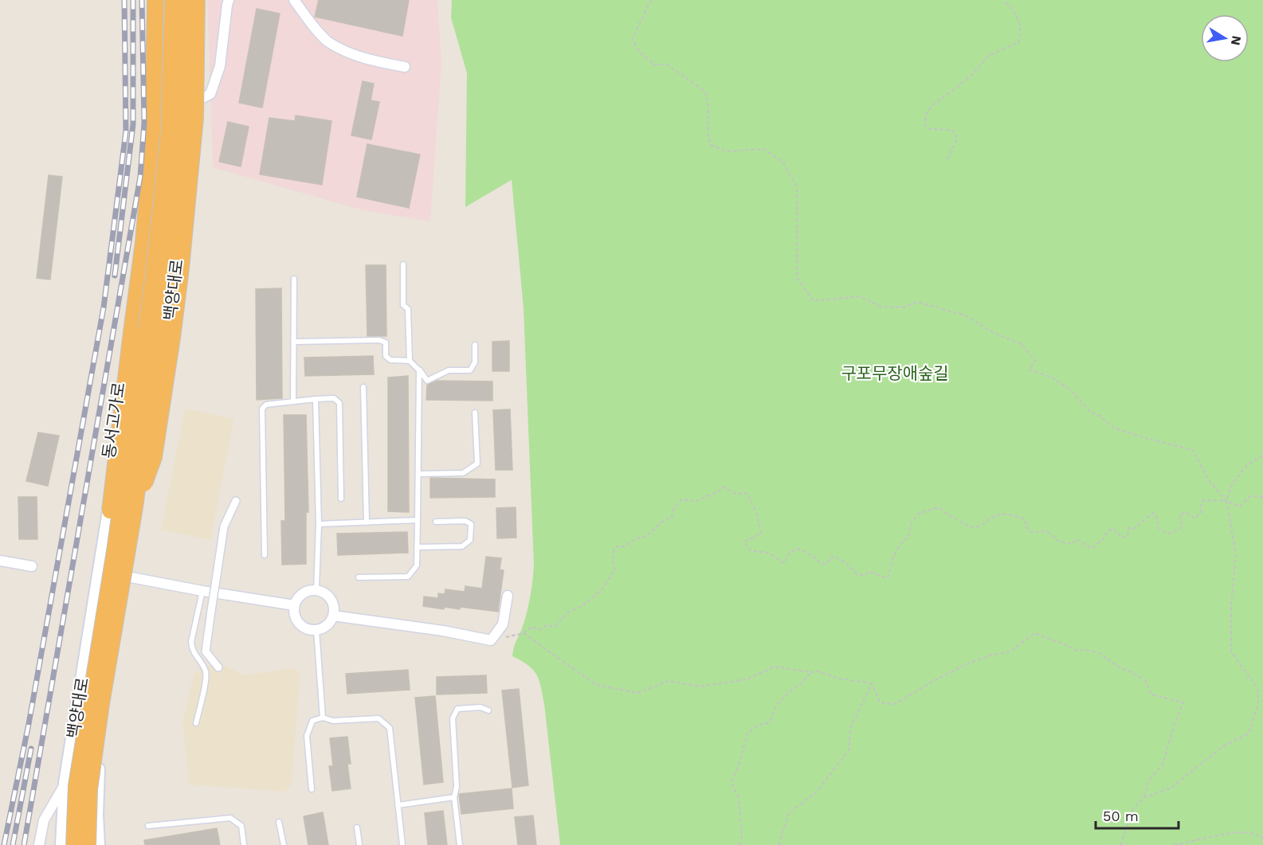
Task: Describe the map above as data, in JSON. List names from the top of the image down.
{
  "streets": {
    "highway": ["동서고가로"],
    "main road": ["백양대로"]
  },
  "crossings": [
    ["백양대로", "동서고가로"]
  ],
  "parks": ["구포무장애숲길"],
  "scale_bar": "50 m",
  "north": "right"
}
